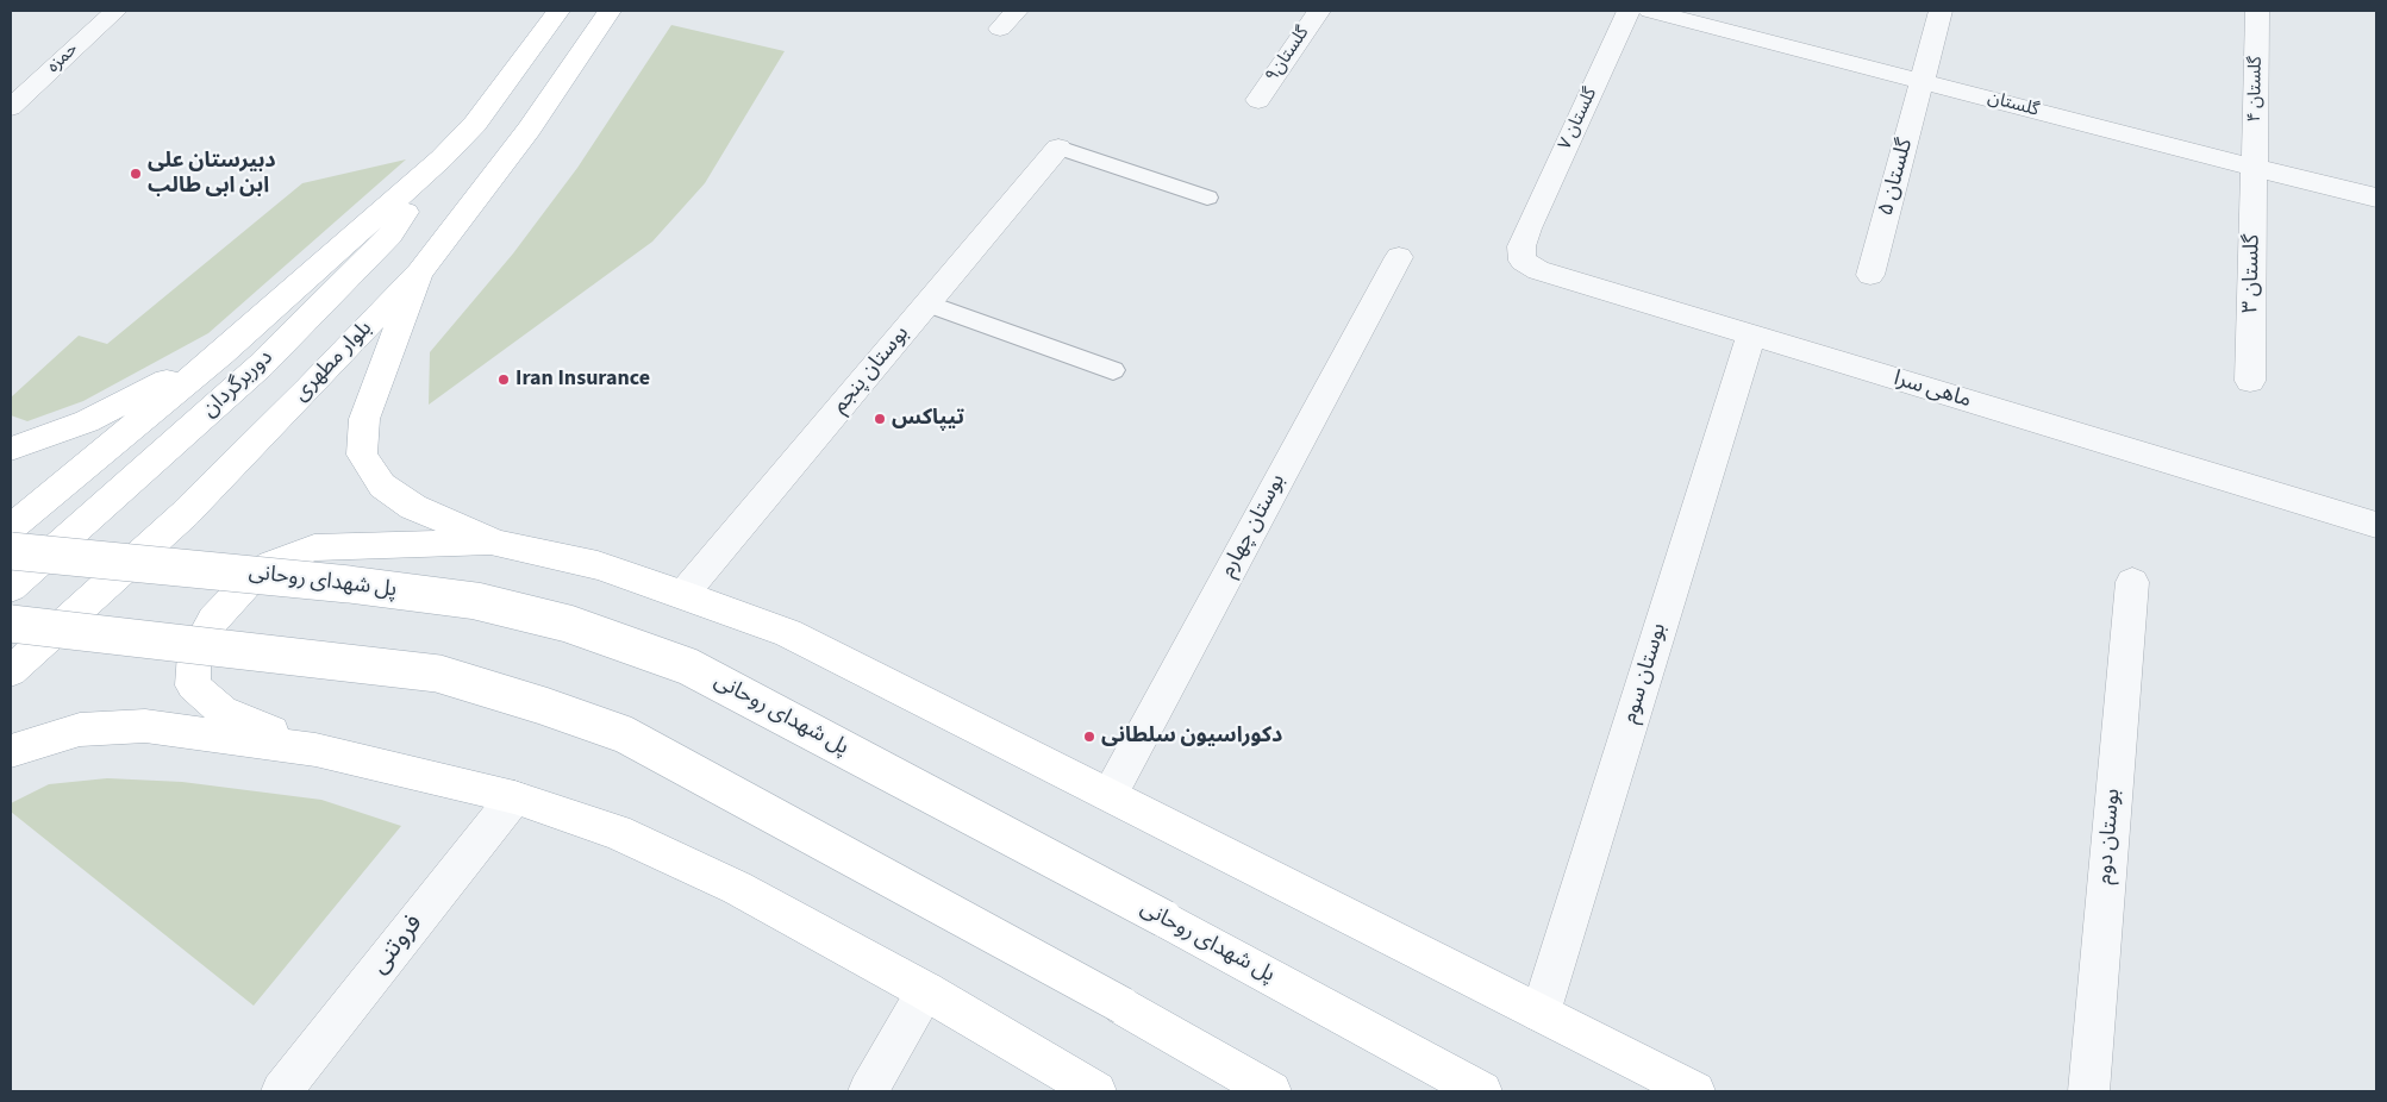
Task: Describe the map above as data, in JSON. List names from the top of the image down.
{
  "streets": {
    "main road": ["بلوار مطهری", "دوربرگردان", "پل شهدای روحانی"],
    "street": [
      "گلستان۹",
      "حمزه",
      "گلستان ۴",
      "گلستان",
      "گلستان ۷",
      "گلستان ۵",
      "گلستان ۳",
      "بوستان پنجم",
      "ماهی سرا",
      "بوستان چهارم",
      "بوستان سوم",
      "بوستان دوم",
      "فروتنی"
    ]
  },
  "crossings": [
    ["گلستان ۴", "گلستان"],
    ["گلستان ۴", "گلستان ۳"],
    ["گلستان", "گلستان ۵"],
    ["گلستان", "گلستان ۳"],
    ["گلستان ۷", "ماهی سرا"],
    ["ماهی سرا", "بوستان سوم"]
  ],
  "places": [
    "دبیرستان علی ابن ابی طالب",
    "Iran Insurance",
    "تیپاکس",
    "دکوراسیون سلطانی"
  ]
}
